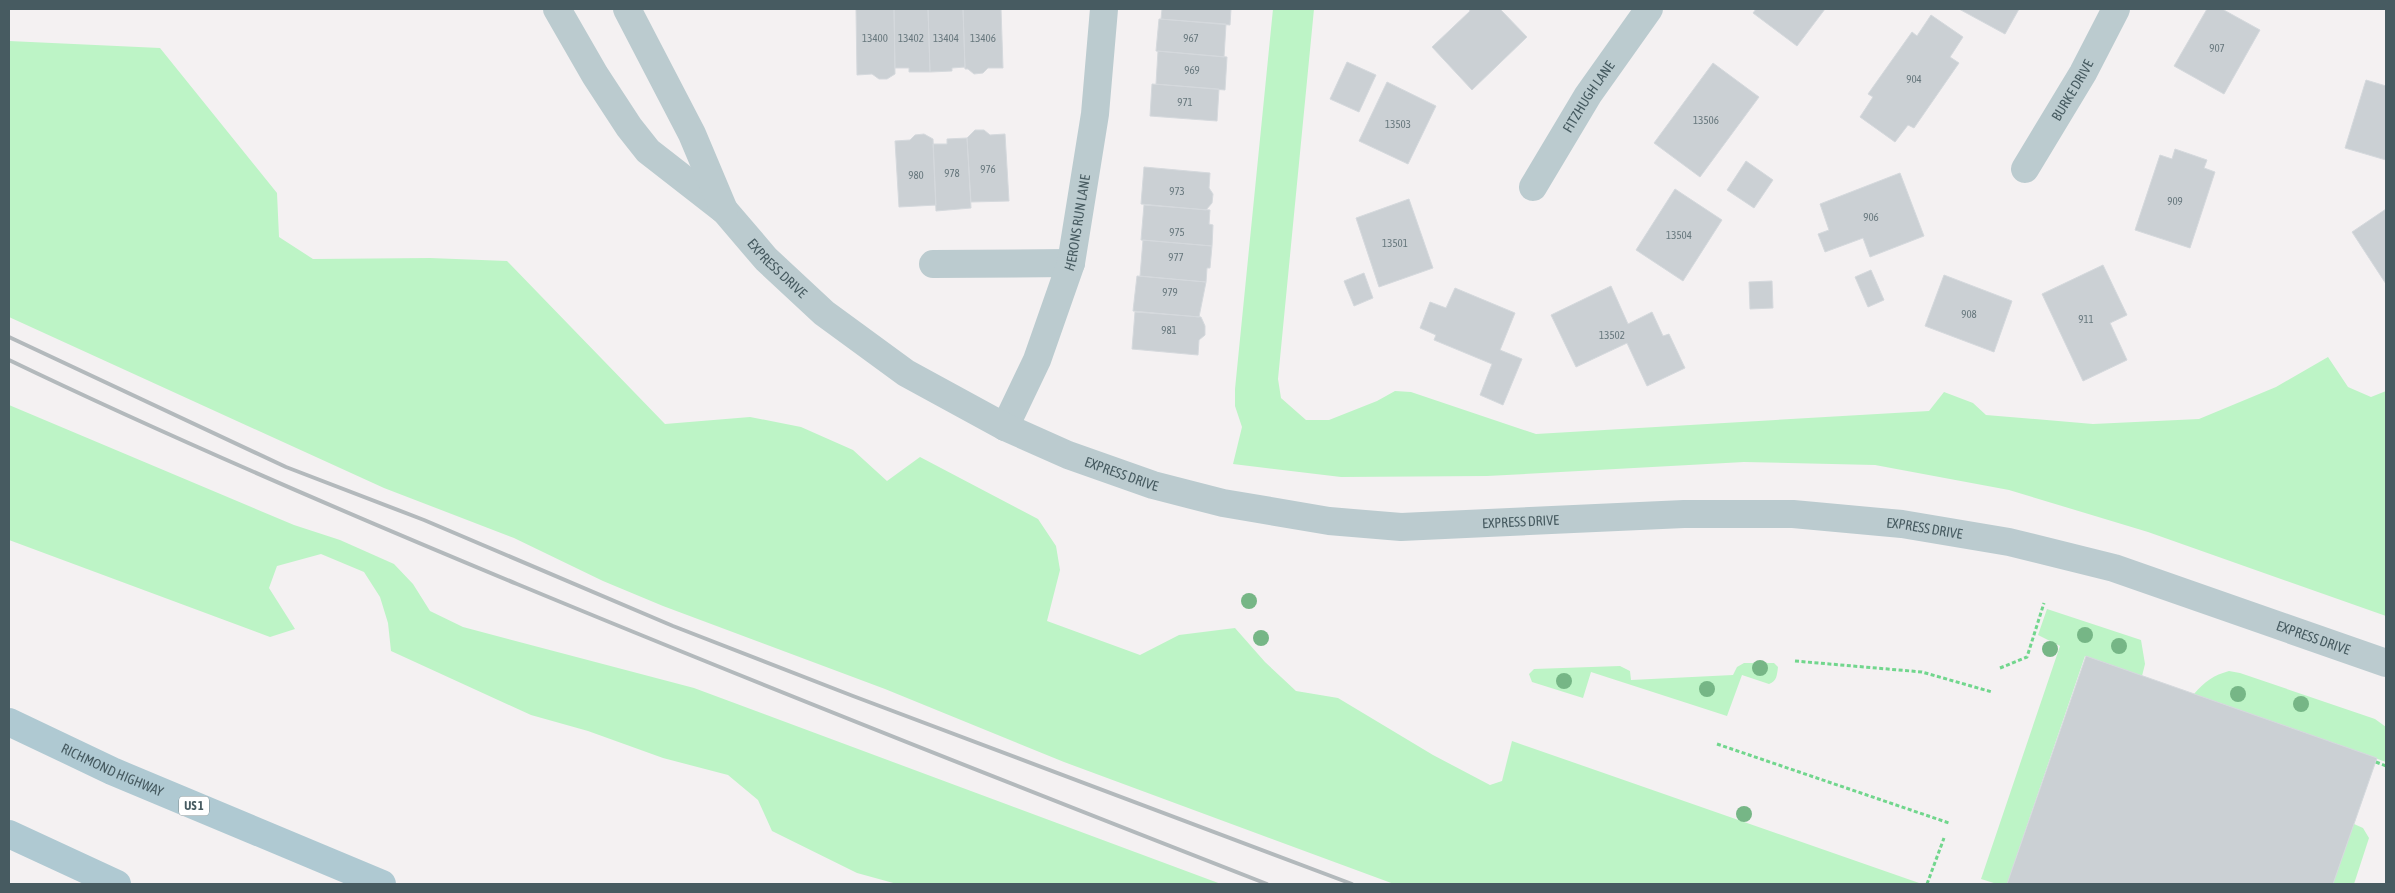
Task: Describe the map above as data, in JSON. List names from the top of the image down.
{
  "streets": {
    "main road": ["RICHMOND HIGHWAY", "US 1"],
    "street": [
      "BURKE DRIVE",
      "FITZHUGH LANE",
      "HERONS RUN LANE",
      "EXPRESS DRIVE"
    ]
  },
  "crossings": [
    ["HERONS RUN LANE", "EXPRESS DRIVE"]
  ],
  "house_numbers": [
    "13400",
    "13402",
    "13404",
    "13406",
    "967",
    "907",
    "969",
    "904",
    "971",
    "13506",
    "13503",
    "976",
    "978",
    "980",
    "973",
    "909",
    "906",
    "975",
    "13504",
    "13501",
    "977",
    "979",
    "908",
    "911",
    "981",
    "13502"
  ]
}
